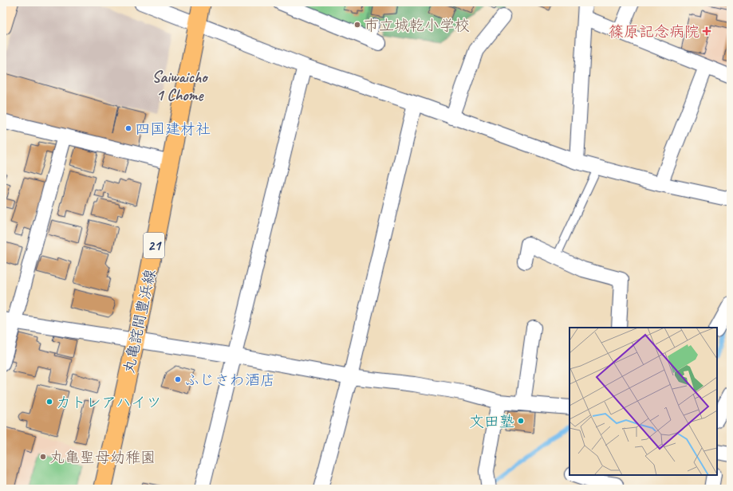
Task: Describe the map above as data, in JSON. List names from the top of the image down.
{
  "streets": {
    "main road": ["21", "丸亀詫間豊浜線"]
  },
  "districts": ["Saiwaicho 1 Chome"],
  "places": {
    "other": [
      "市立城乾小学校",
      "四国建材社",
      "ふじさわ酒店",
      "カトレアハイツ",
      "文田塾",
      "丸亀聖母幼稚園"
    ],
    "health": ["篠原記念病院"]
  }
}
